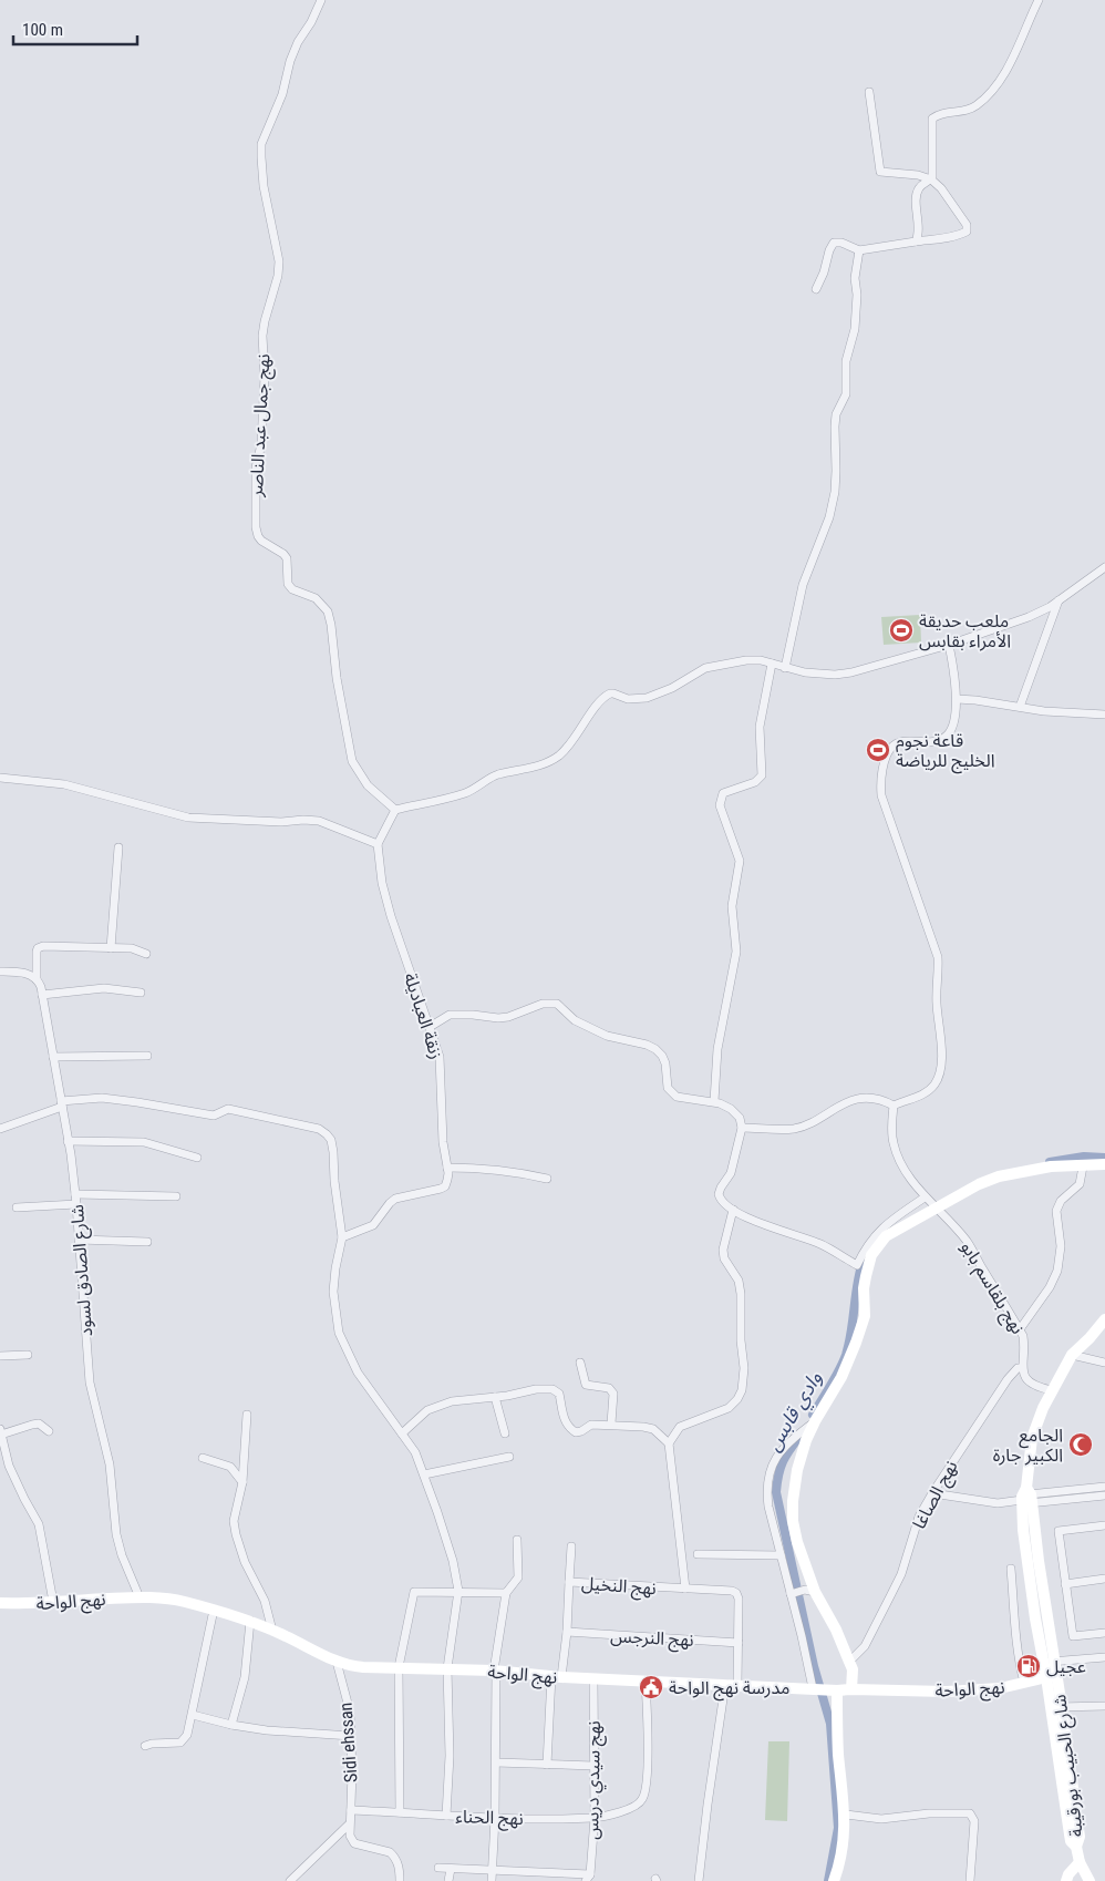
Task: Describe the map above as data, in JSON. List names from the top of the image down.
{
  "streets": {
    "street": [
      "نهج جمال عبد الناصر",
      "زنقة العباديلة",
      "شارع الصادق لسود",
      "نهج بلقاسم بابو",
      "نهج الصاغا",
      "نهج النخيل",
      "نهج الواحة",
      "نهج النرجس",
      "Sidi ehssan",
      "شارع الحبيب بورقيبة",
      "نهج سيدي دريس",
      "نهج الحناء"
    ]
  },
  "crossings": [
    ["شارع الصادق لسود", "نهج الواحة"],
    ["نهج بلقاسم بابو", "نهج الصاغا"],
    ["نهج النخيل", "نهج الواحة"],
    ["نهج النخيل", "نهج النرجس"],
    ["نهج الواحة", "Sidi ehssan"],
    ["نهج الواحة", "شارع الحبيب بورقيبة"],
    ["نهج الواحة", "نهج سيدي دريس"],
    ["نهج الواحة", "نهج الحناء"],
    ["Sidi ehssan", "نهج الحناء"],
    ["نهج سيدي دريس", "نهج الحناء"]
  ],
  "water": ["وادي قابس"],
  "places": {
    "sports": ["ملعب حديقة الأمراء بقابس", "قاعة نجوم الخليج للرياضة"],
    "mosque": ["الجامع الكبير جارة"],
    "fuel station": ["عجيل"],
    "public building": ["مدرسة نهج الواحة"]
  },
  "scale_bar": "100 m"
}
